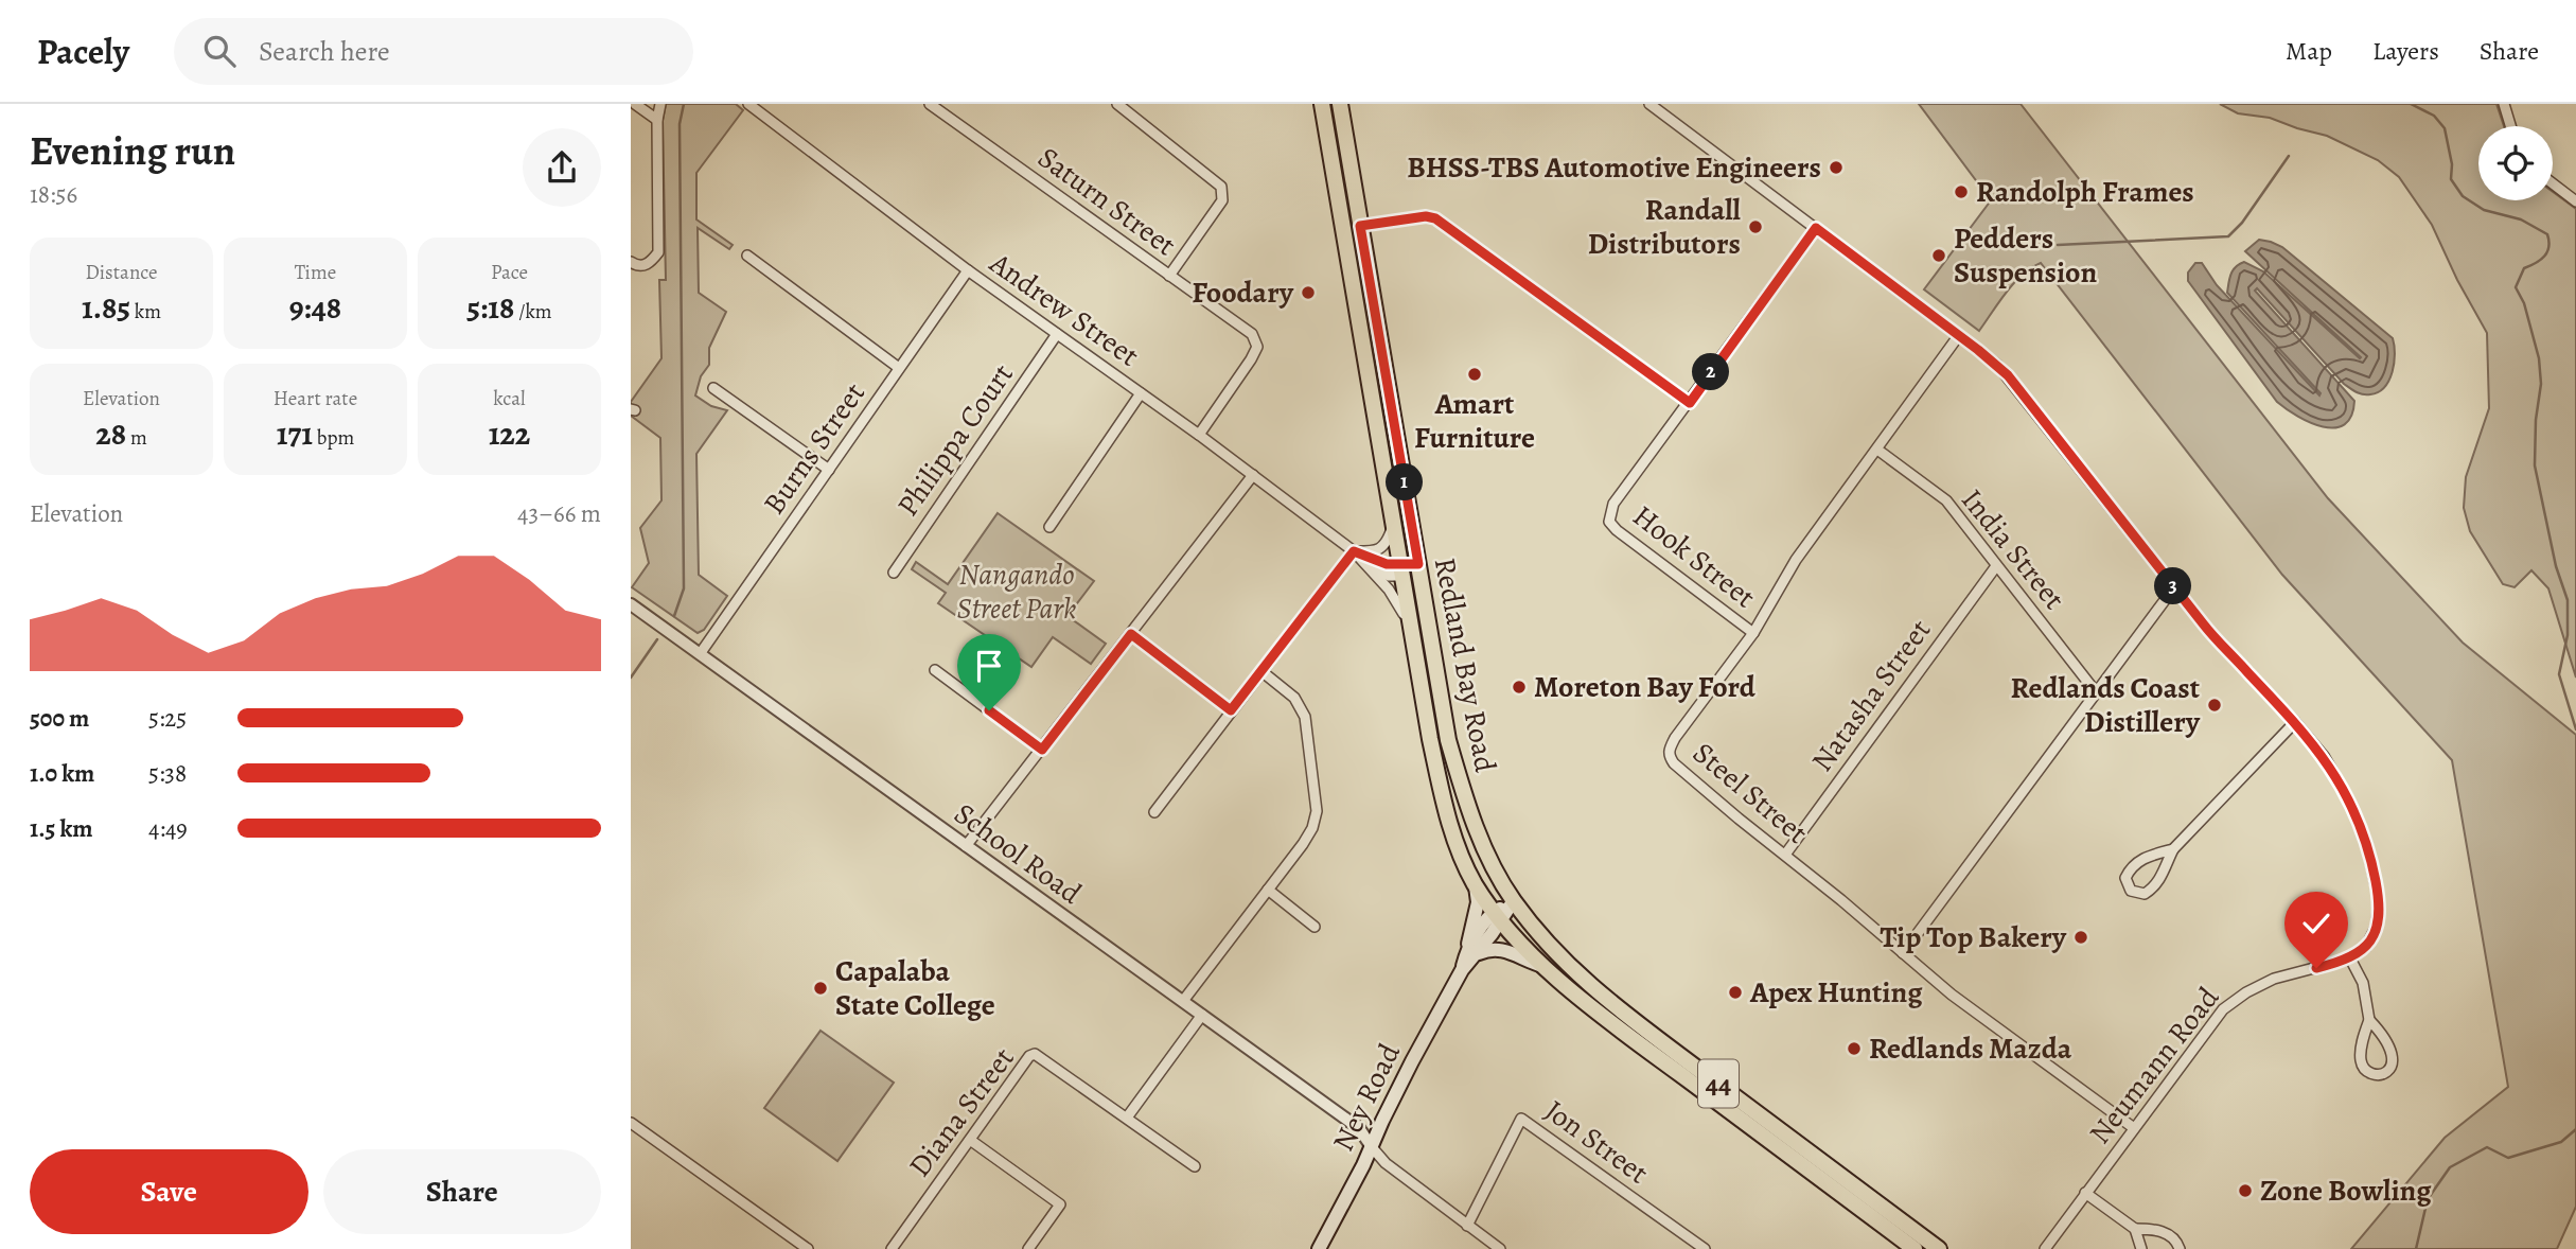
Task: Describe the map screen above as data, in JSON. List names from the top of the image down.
{
  "streets": {
    "main road": ["Redland Bay Road", "44", "Ney Road"],
    "street": [
      "Saturn Street",
      "Andrew Street",
      "Philippa Court",
      "Burns Street",
      "India Street",
      "Hook Street",
      "Natasha Street",
      "Steel Street",
      "School Road",
      "Neumann Road",
      "Diana Street",
      "Jon Street"
    ]
  },
  "crossings": [
    ["Saturn Street", "Andrew Street"],
    ["Andrew Street", "Philippa Court"],
    ["Andrew Street", "Burns Street"],
    ["Andrew Street", "Redland Bay Road"],
    ["Burns Street", "School Road"],
    ["India Street", "Natasha Street"],
    ["India Street", "Steel Street"],
    ["Hook Street", "Steel Street"],
    ["Redland Bay Road", "Ney Road"],
    ["Natasha Street", "Steel Street"],
    ["Steel Street", "Neumann Road"],
    ["School Road", "Ney Road"]
  ],
  "parks": ["Nangando Street Park"],
  "places": [
    "BHSS-TBS Automotive Engineers",
    "Randolph Frames",
    "Randall Distributors",
    "Pedders Suspension",
    "Foodary",
    "Amart Furniture",
    "Moreton Bay Ford",
    "Redlands Coast Distillery",
    "Tip Top Bakery",
    "Capalaba State College",
    "Apex Hunting",
    "Redlands Mazda",
    "Zone Bowling"
  ],
  "page": {
    "header": "Pacely",
    "search": "Search here",
    "nav": ["Map", "Layers", "Share"],
    "heading": ["Evening run", "18:56"],
    "stats": [
      ["Distance", "1.85 km"],
      ["Time", "9:48"],
      ["Pace", "5:18 /km"],
      ["Elevation", "28 m"],
      ["Heart rate", "171 bpm"],
      ["kcal", "122"]
    ],
    "pins": ["2", "1", "3"],
    "chart": ["Elevation", "43–66 m"],
    "list": [
      {
        "name": "500 m",
        "note": "5:25"
      },
      {
        "name": "1.0 km",
        "note": "5:38"
      },
      {
        "name": "1.5 km",
        "note": "4:49"
      }
    ],
    "buttons": ["Save", "Share"]
  }
}
